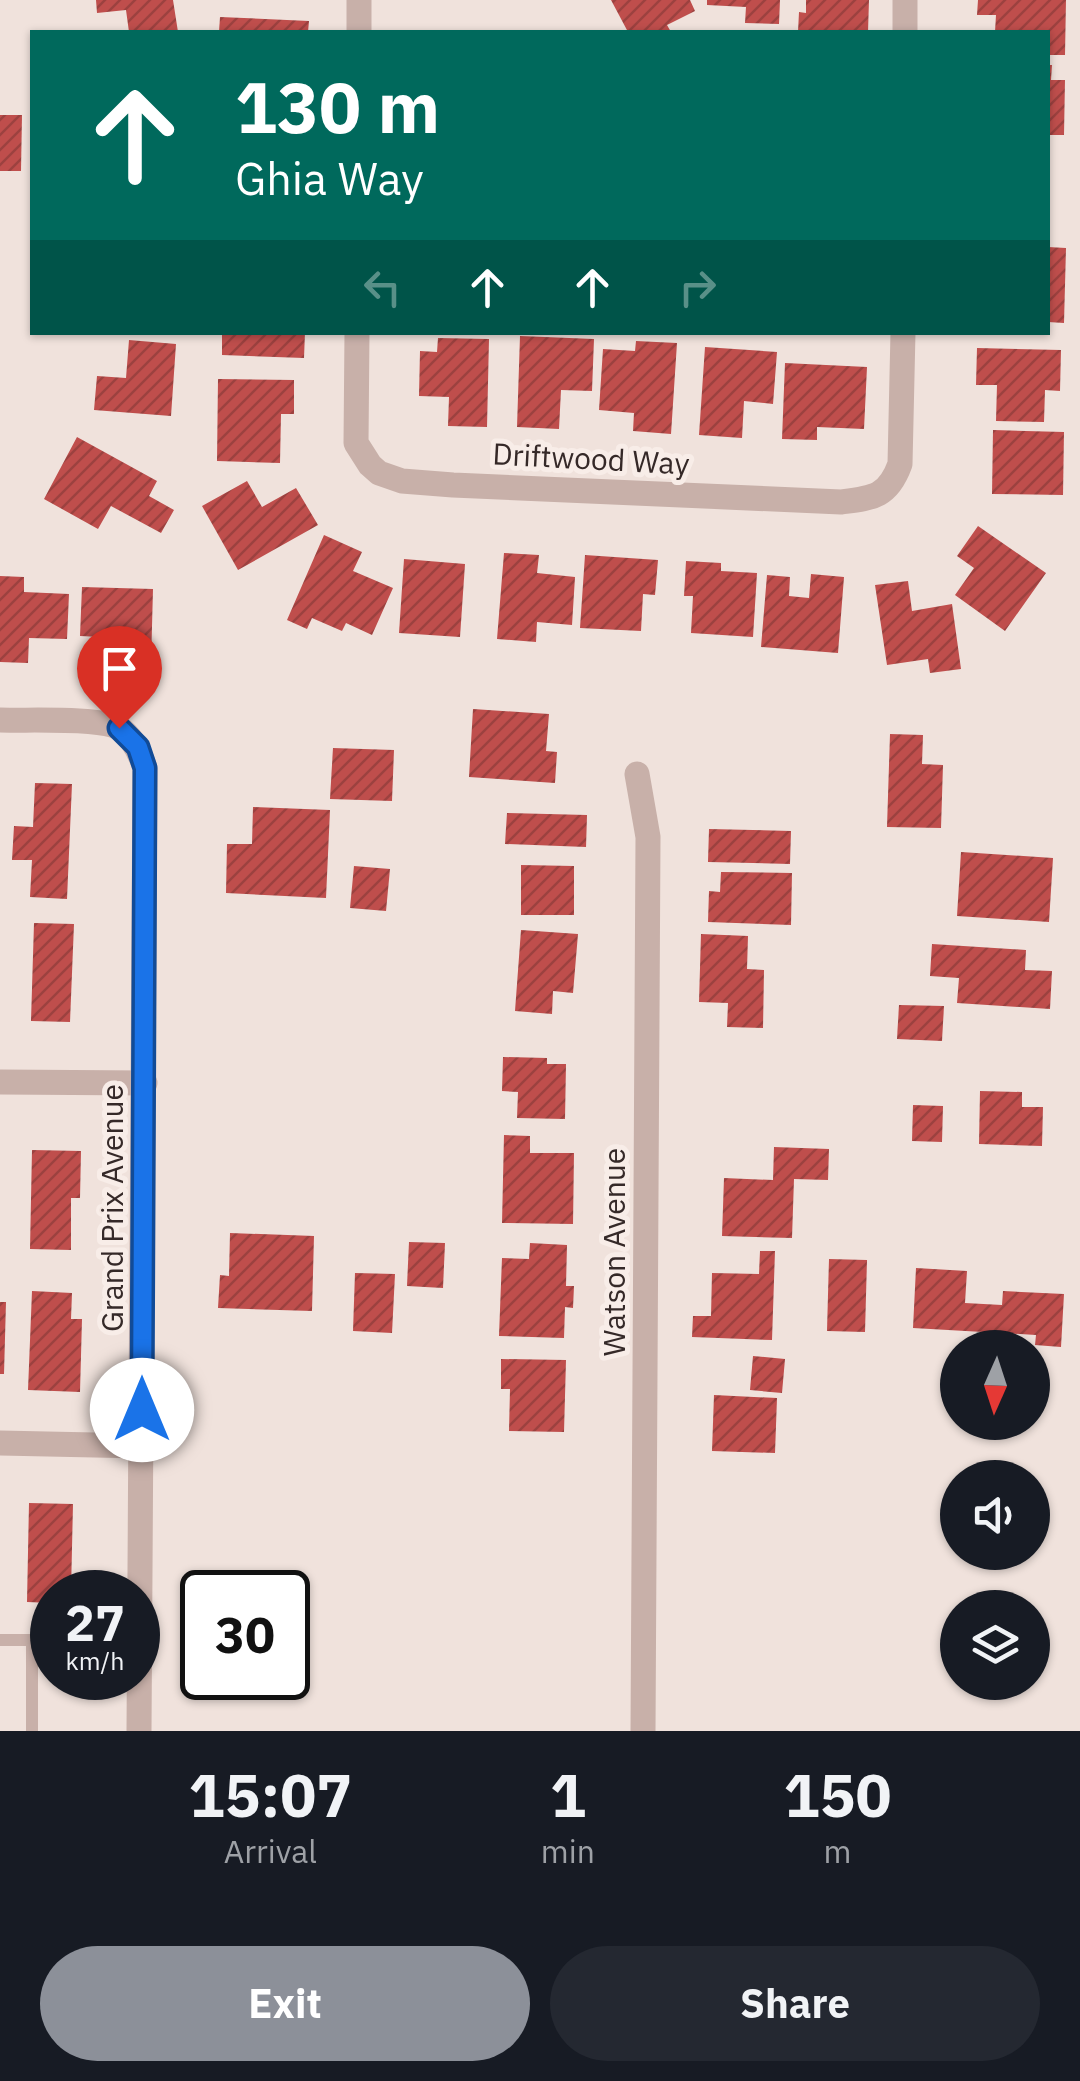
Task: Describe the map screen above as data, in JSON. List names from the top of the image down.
{
  "streets": {
    "street": ["Driftwood Way", "Grand Prix Avenue", "Watson Avenue"]
  },
  "north": "bottom",
  "page": {
    "turn": ["130 m", "Ghia Way"],
    "speed": "27 km/h",
    "limit": "30",
    "eta": [
      "15:07",
      "Arrival",
      "1",
      "min",
      "150",
      "m"
    ],
    "buttons": ["Exit", "Share"]
  }
}
